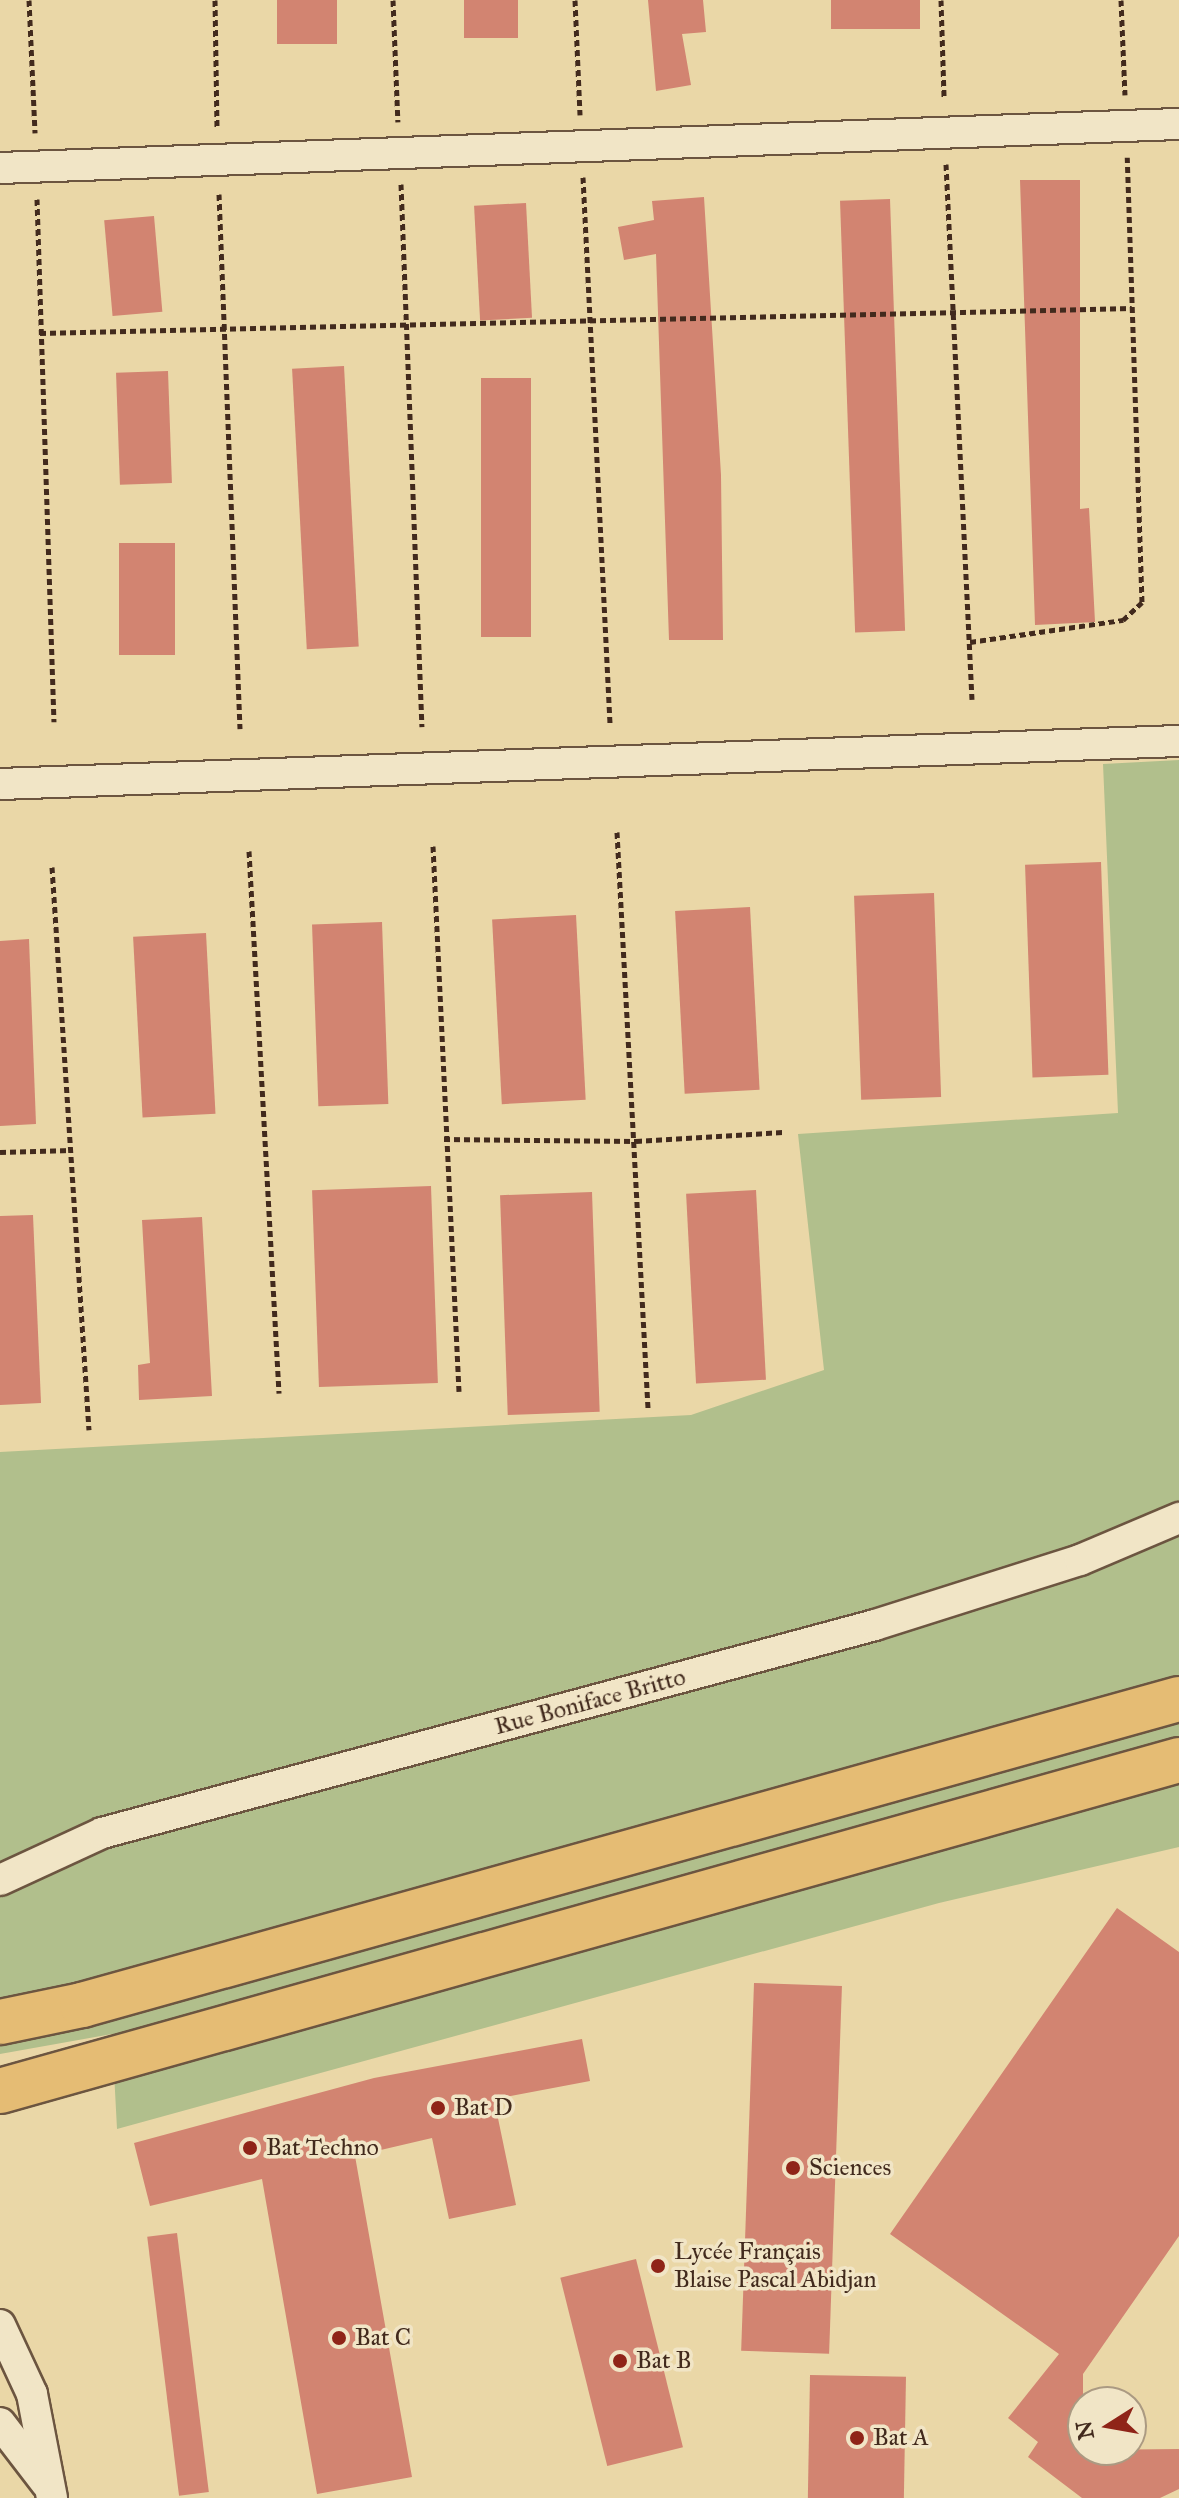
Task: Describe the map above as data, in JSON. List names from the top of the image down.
{
  "streets": {
    "street": ["Rue Boniface Britto"]
  },
  "places": [
    "Bat D",
    "Bat Techno",
    "Sciences",
    "Lycée Français Blaise Pascal Abidjan",
    "Bat C",
    "Bat B",
    "Bat A"
  ],
  "north": "left"
}
